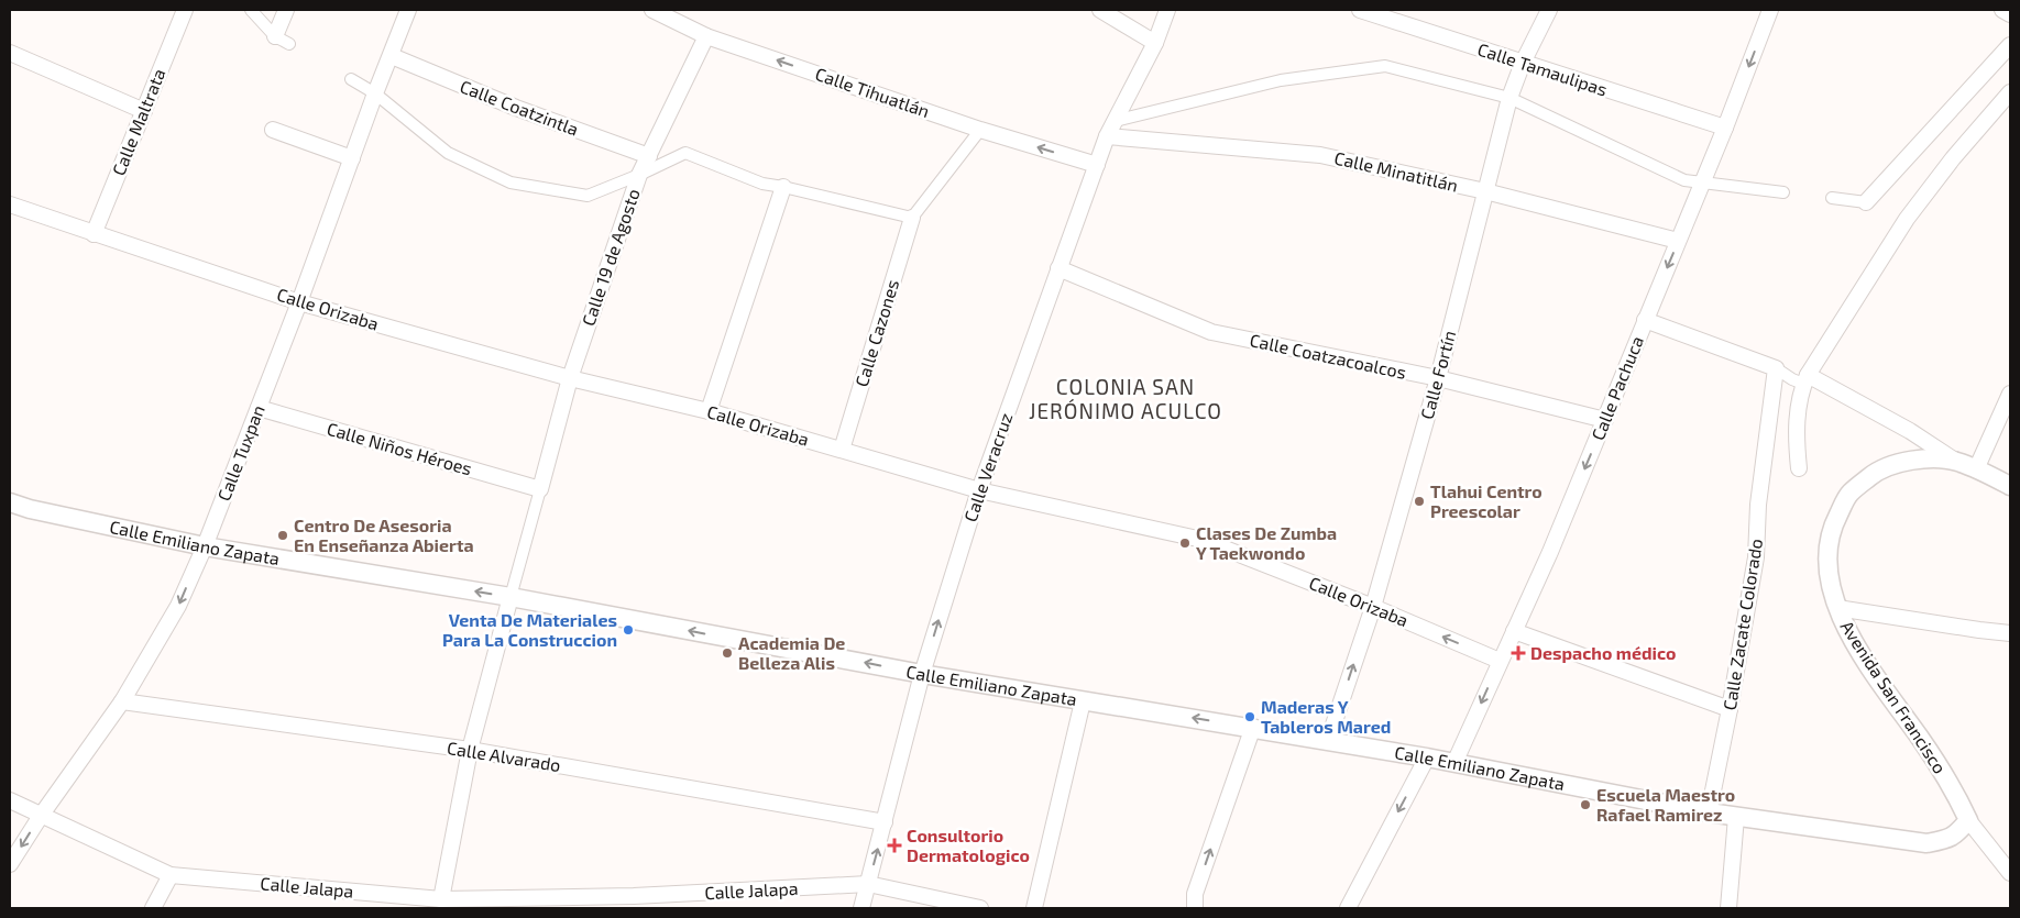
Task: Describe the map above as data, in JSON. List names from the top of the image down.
{
  "streets": {
    "street": [
      "Calle Tamaulipas",
      "Calle Tihuatlán",
      "Calle Coatzintla",
      "Calle Maltrata",
      "Calle Minatitlán",
      "Calle 19 de Agosto",
      "Calle Orizaba",
      "Calle Cazones",
      "Calle Coatzacoalcos",
      "Calle Fortín",
      "Calle Pachuca",
      "Calle Niños Héroes",
      "Calle Tuxpan",
      "Calle Veracruz",
      "Calle Emiliano Zapata",
      "Calle Zacate Colorado",
      "Avenida San Francisco",
      "Calle Alvarado",
      "Calle Jalapa"
    ]
  },
  "crossings": [
    ["Calle Tamaulipas", "Calle Fortín"],
    ["Calle Tamaulipas", "Calle Pachuca"],
    ["Calle Tihuatlán", "Calle 19 de Agosto"],
    ["Calle Tihuatlán", "Calle Veracruz"],
    ["Calle Coatzintla", "Calle 19 de Agosto"],
    ["Calle Coatzintla", "Calle Tuxpan"],
    ["Calle Maltrata", "Calle Orizaba"],
    ["Calle Minatitlán", "Calle Fortín"],
    ["Calle Minatitlán", "Calle Pachuca"],
    ["Calle Minatitlán", "Calle Veracruz"],
    ["Calle 19 de Agosto", "Calle Orizaba"],
    ["Calle 19 de Agosto", "Calle Niños Héroes"],
    ["Calle Orizaba", "Calle Cazones"],
    ["Calle Orizaba", "Calle Fortín"],
    ["Calle Orizaba", "Calle Pachuca"],
    ["Calle Orizaba", "Calle Tuxpan"],
    ["Calle Orizaba", "Calle Veracruz"],
    ["Calle Coatzacoalcos", "Calle Fortín"],
    ["Calle Coatzacoalcos", "Calle Pachuca"],
    ["Calle Coatzacoalcos", "Calle Veracruz"],
    ["Calle Fortín", "Calle Emiliano Zapata"],
    ["Calle Pachuca", "Calle Emiliano Zapata"],
    ["Calle Niños Héroes", "Calle Tuxpan"],
    ["Calle Tuxpan", "Calle Emiliano Zapata"],
    ["Calle Tuxpan", "Calle Alvarado"],
    ["Calle Tuxpan", "Calle Jalapa"],
    ["Calle Veracruz", "Calle Emiliano Zapata"],
    ["Calle Veracruz", "Calle Alvarado"],
    ["Calle Veracruz", "Calle Jalapa"],
    ["Calle Emiliano Zapata", "Calle Zacate Colorado"],
    ["Calle Emiliano Zapata", "Avenida San Francisco"]
  ],
  "one_way": ["Calle Pachuca", "Calle Emiliano Zapata"],
  "districts": ["COLONIA SAN JERÓNIMO ACULCO"],
  "places": {
    "other": [
      "Tlahui Centro Preescolar",
      "Centro De Asesoria En Enseñanza Abierta",
      "Clases De Zumba Y Taekwondo",
      "Venta De Materiales Para La Construccion",
      "Academia De Belleza Alis",
      "Maderas Y Tableros Mared",
      "Escuela Maestro Rafael Ramirez"
    ],
    "health": ["Despacho médico", "Consultorio Dermatologico"]
  }
}
